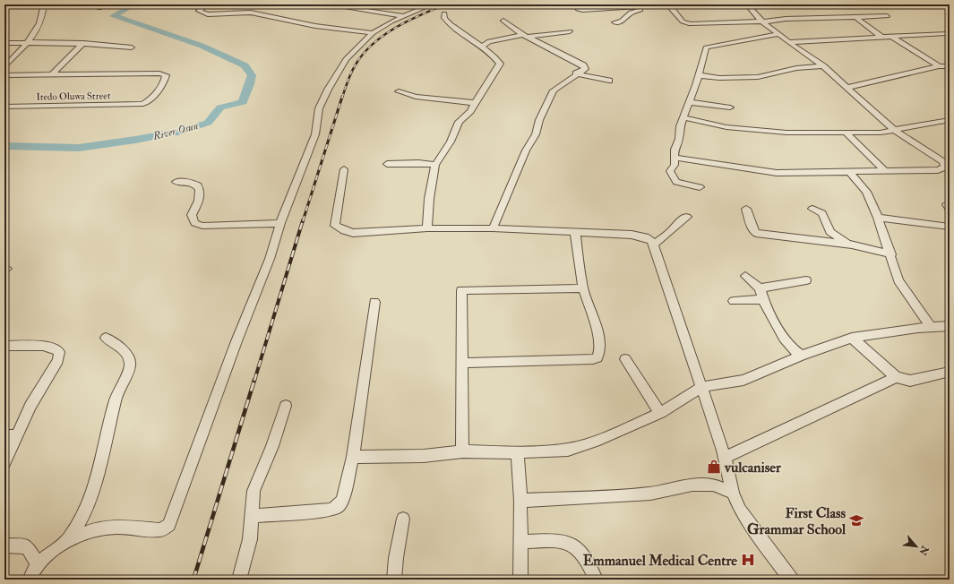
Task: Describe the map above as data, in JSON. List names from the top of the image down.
{
  "streets": {
    "street": ["Itedo Oluwa Street"]
  },
  "water": ["River Osun"],
  "places": {
    "shop": ["vulcaniser"],
    "school or university": ["First Class Grammar School"],
    "hospital": ["Emmanuel Medical Centre"]
  },
  "north": "bottom right"
}
